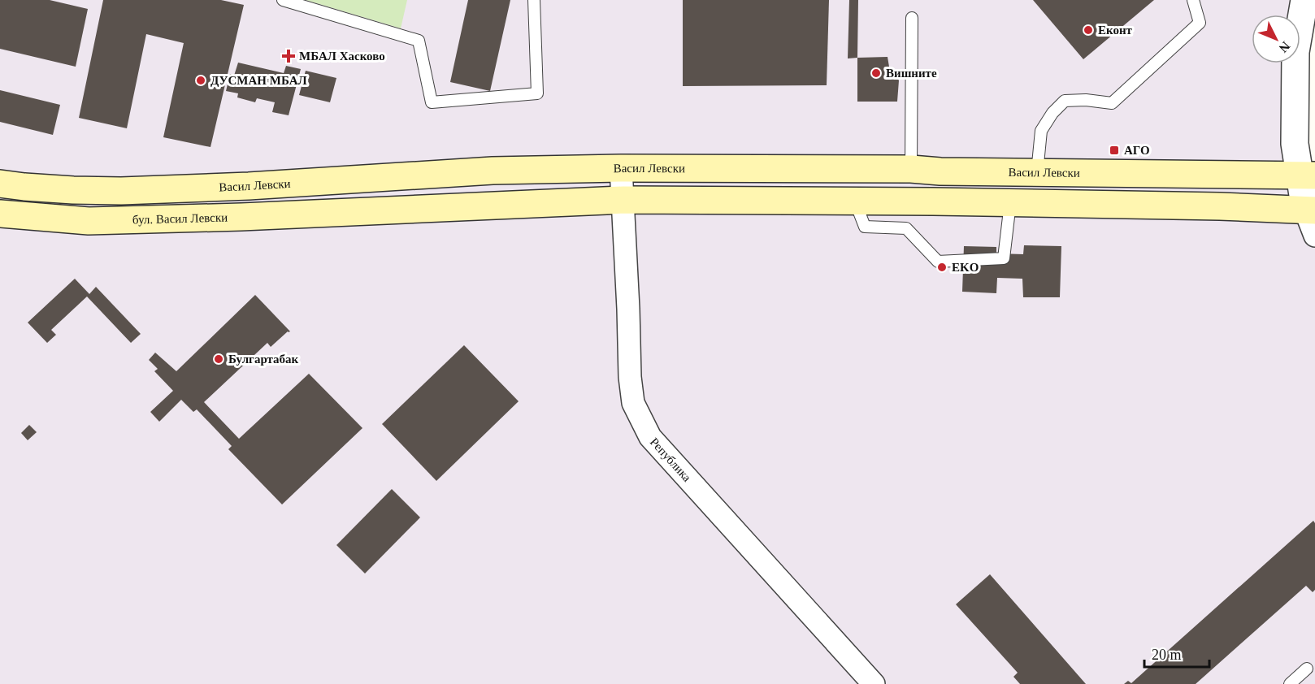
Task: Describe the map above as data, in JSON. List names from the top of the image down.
{
  "streets": {
    "main road": ["Васил Левски", "бул. Васил Левски"],
    "street": ["Република"]
  },
  "crossings": [
    ["Васил Левски", "Република"],
    ["бул. Васил Левски", "Република"]
  ],
  "places": {
    "other": [
      "Еконт",
      "Вишните",
      "ДУСМАН МБАЛ",
      "EKO",
      "Булгартабак"
    ],
    "health": ["МБАЛ Хасково"],
    "transit": ["АГО"]
  },
  "scale_bar": "20 m",
  "north": "bottom right"
}
